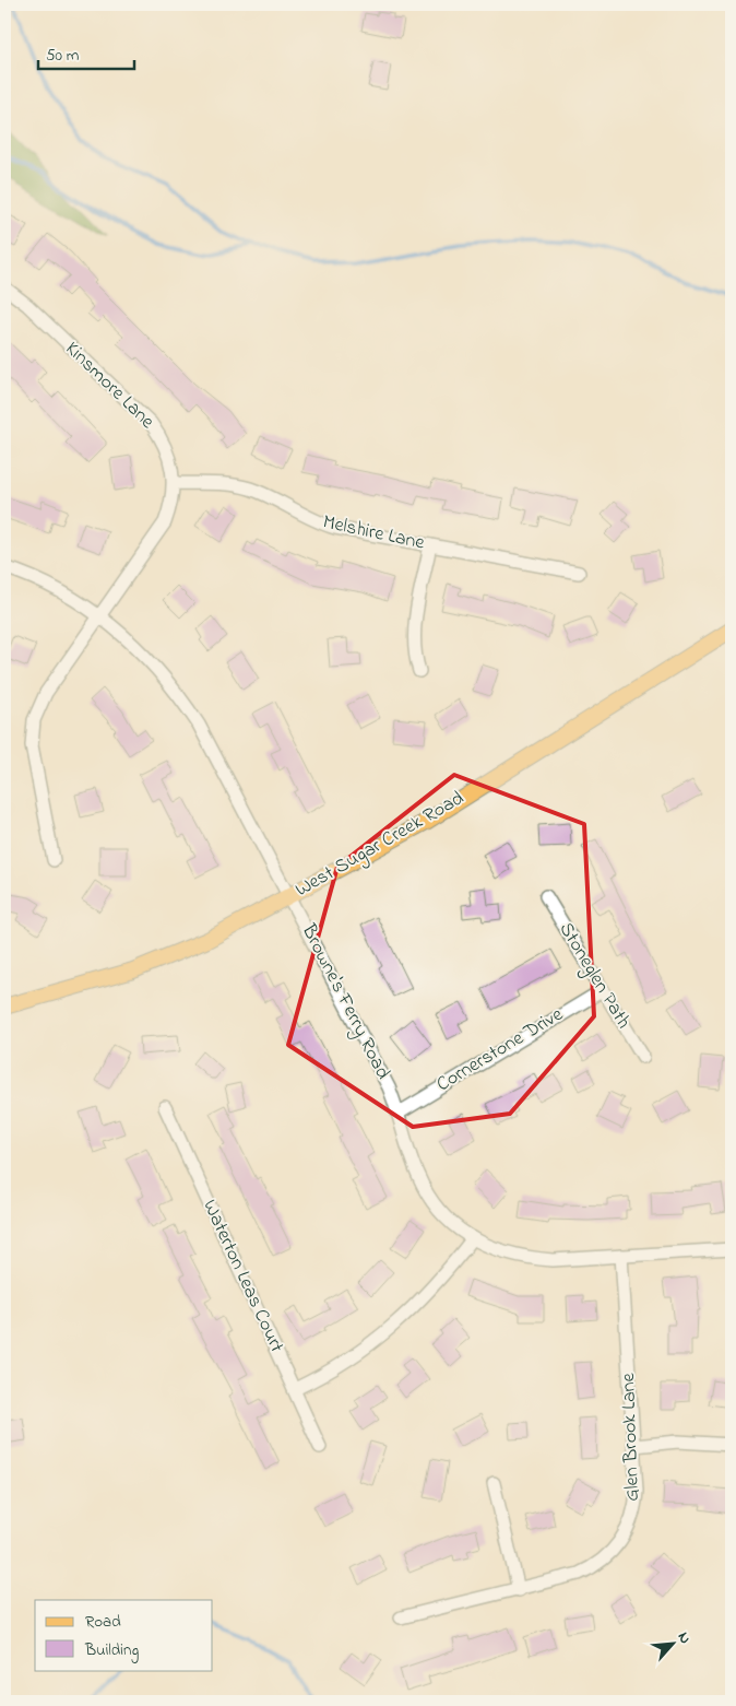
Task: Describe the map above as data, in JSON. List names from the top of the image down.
{
  "streets": {
    "main road": ["West Sugar Creek Road"],
    "street": [
      "Kinsmore Lane",
      "Melshire Lane",
      "Stoneglen Path",
      "Browne's Ferry Road",
      "Cornerstone Drive",
      "Waterton Leas Court",
      "Glen Brook Lane"
    ]
  },
  "crossings": [
    ["Kinsmore Lane", "Melshire Lane"],
    ["Kinsmore Lane", "Browne's Ferry Road"],
    ["West Sugar Creek Road", "Browne's Ferry Road"],
    ["Stoneglen Path", "Cornerstone Drive"],
    ["Browne's Ferry Road", "Cornerstone Drive"],
    ["Browne's Ferry Road", "Glen Brook Lane"]
  ],
  "legend": ["Road", "Building"],
  "scale_bar": "50 m",
  "north": "top right"
}
